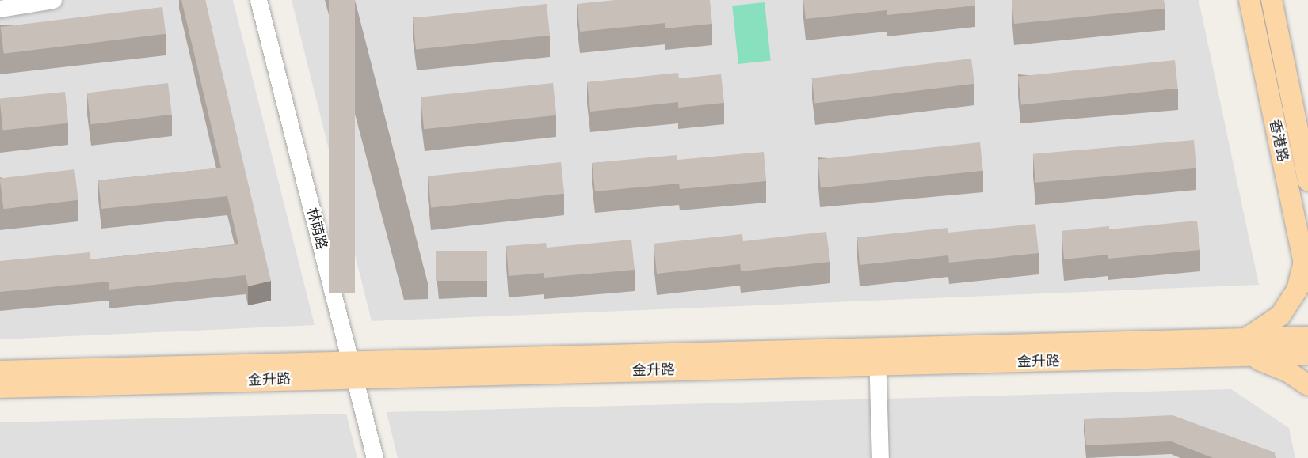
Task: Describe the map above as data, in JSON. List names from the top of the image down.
{
  "streets": {
    "main road": ["香港路", "金升路"],
    "street": ["林荫路"]
  },
  "crossings": [
    ["林荫路", "金升路"]
  ]
}
